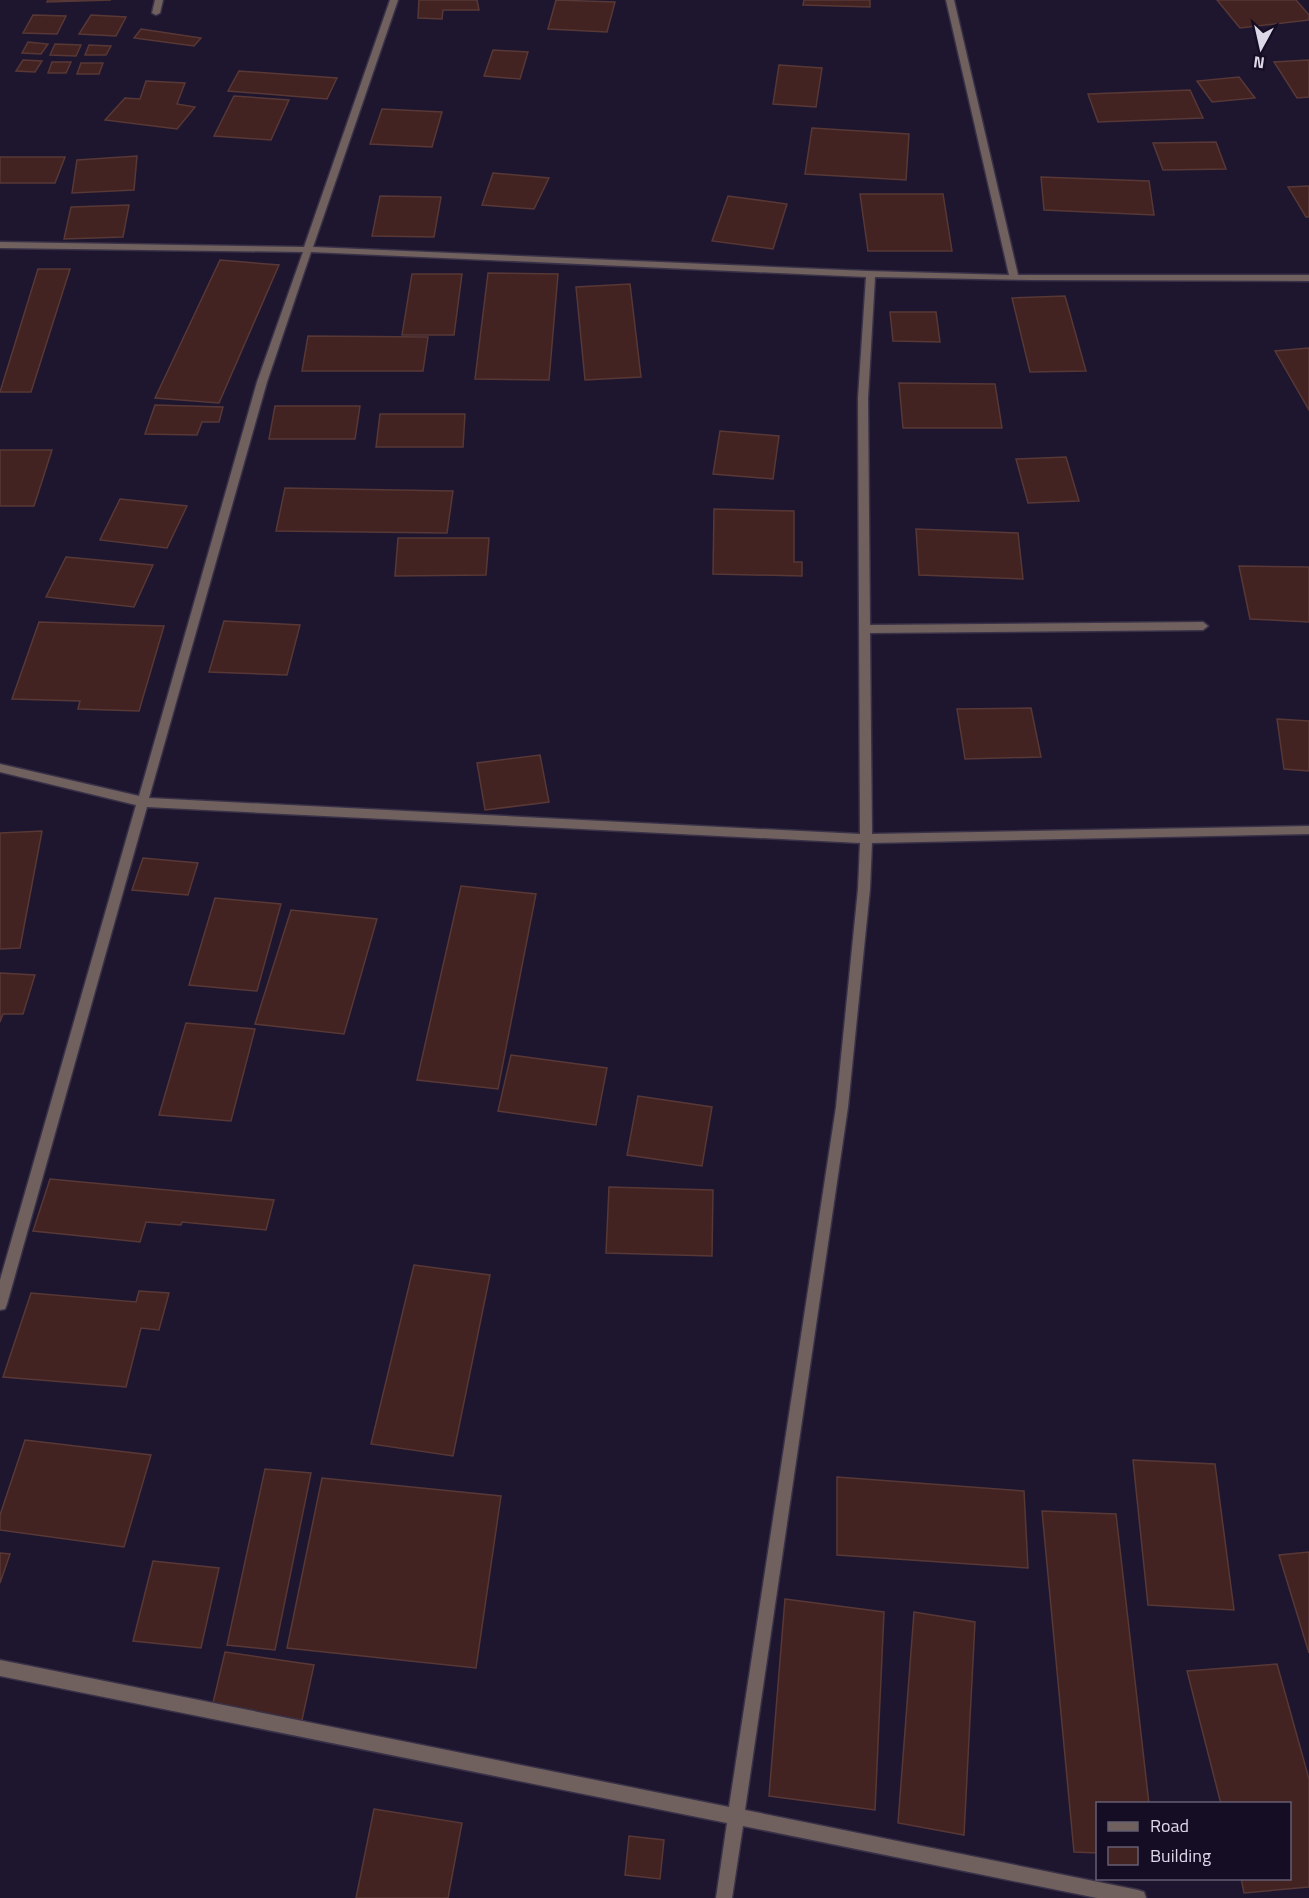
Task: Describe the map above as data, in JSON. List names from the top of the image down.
{
  "legend": ["Road", "Building"],
  "north": "bottom"
}
